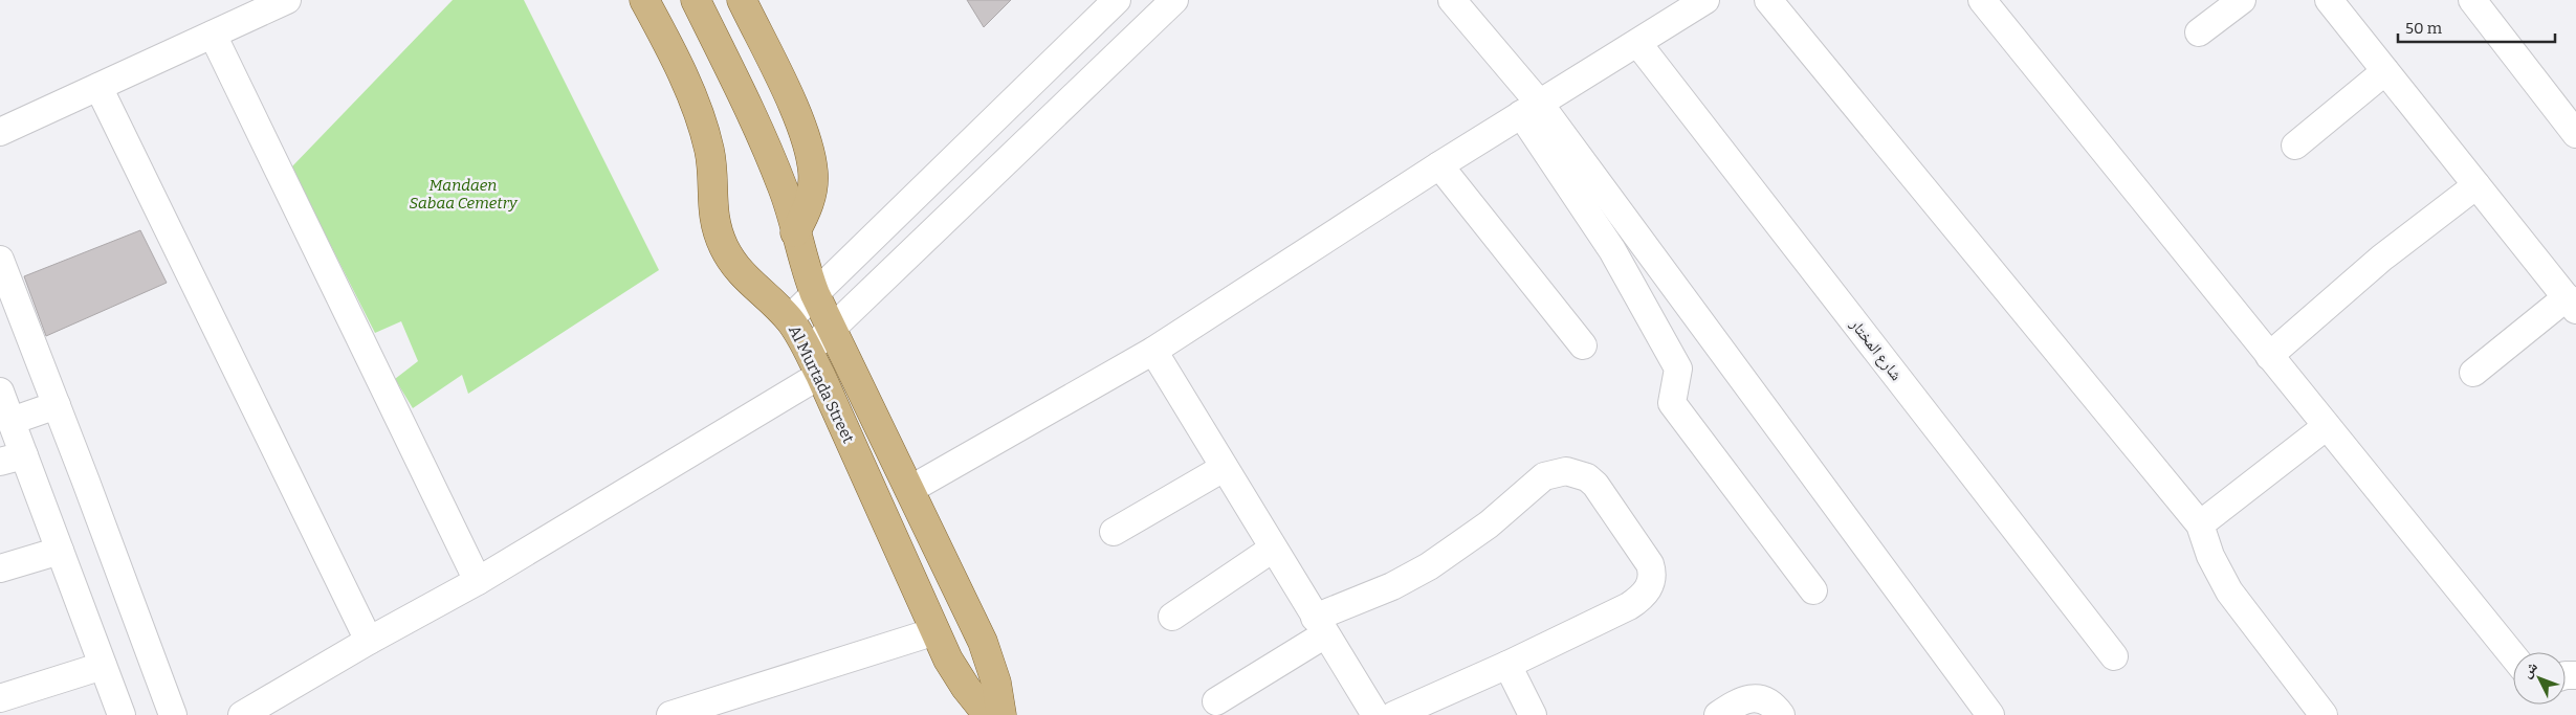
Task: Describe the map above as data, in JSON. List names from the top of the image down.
{
  "streets": {
    "main road": ["Al Murtada Street"],
    "street": ["شارع المختار"]
  },
  "parks": ["Mandaen Sabaa Cemetry"],
  "scale_bar": "50 m",
  "north": "top left"
}
